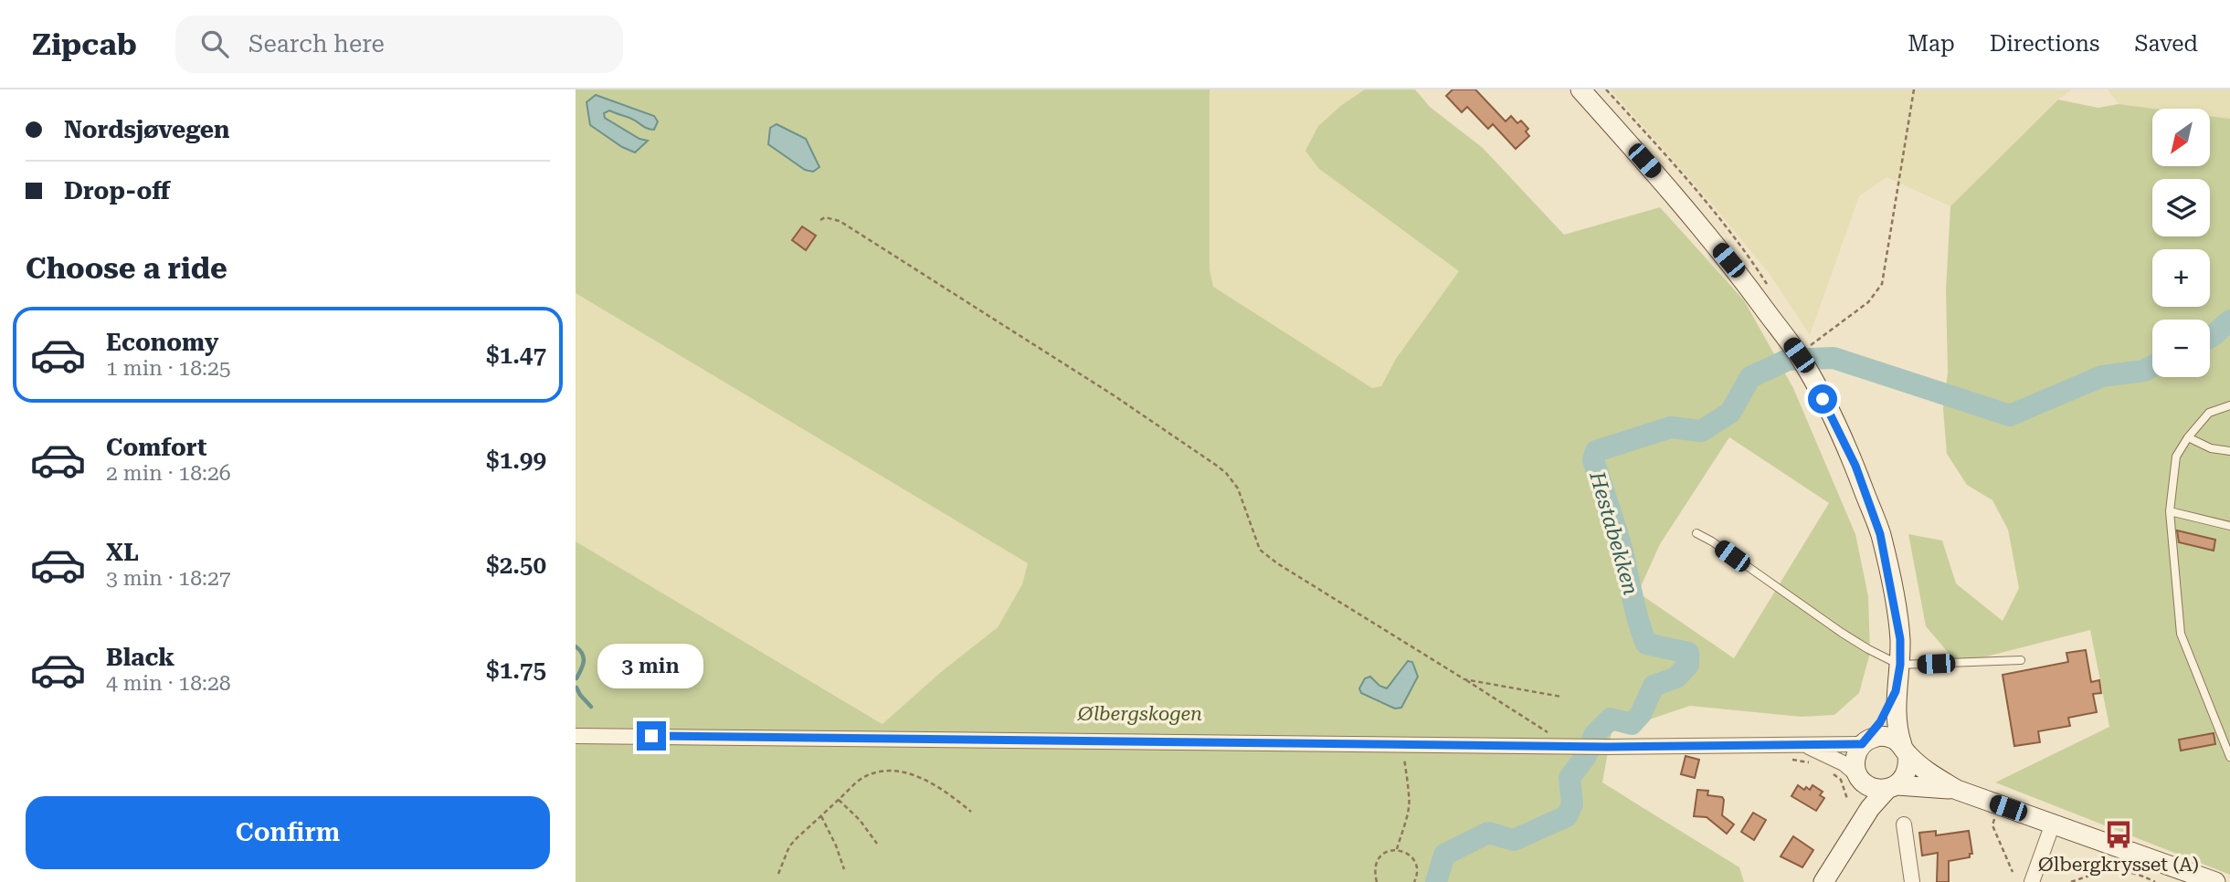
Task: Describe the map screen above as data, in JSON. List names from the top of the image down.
{
  "water": ["Hestabekken"],
  "parks": ["Ølbergskogen"],
  "places": {
    "bus stop": ["Ølbergkrysset (A)"]
  },
  "north": "bottom left",
  "page": {
    "header": "Zipcab",
    "search": "Search here",
    "nav": ["Map", "Directions", "Saved"],
    "banner": ["Nordsjøvegen", "Drop-off"],
    "map_buttons": ["+", "−"],
    "heading": "Choose a ride",
    "list": [
      {
        "name": "Economy",
        "note": "1 min · 18:25",
        "value": "$1.47"
      },
      {
        "name": "Comfort",
        "note": "2 min · 18:26",
        "value": "$1.99"
      },
      {
        "name": "XL",
        "note": "3 min · 18:27",
        "value": "$2.50"
      },
      {
        "name": "Black",
        "note": "4 min · 18:28",
        "value": "$1.75"
      }
    ],
    "bubble": "3 min",
    "buttons": "Confirm"
  }
}
